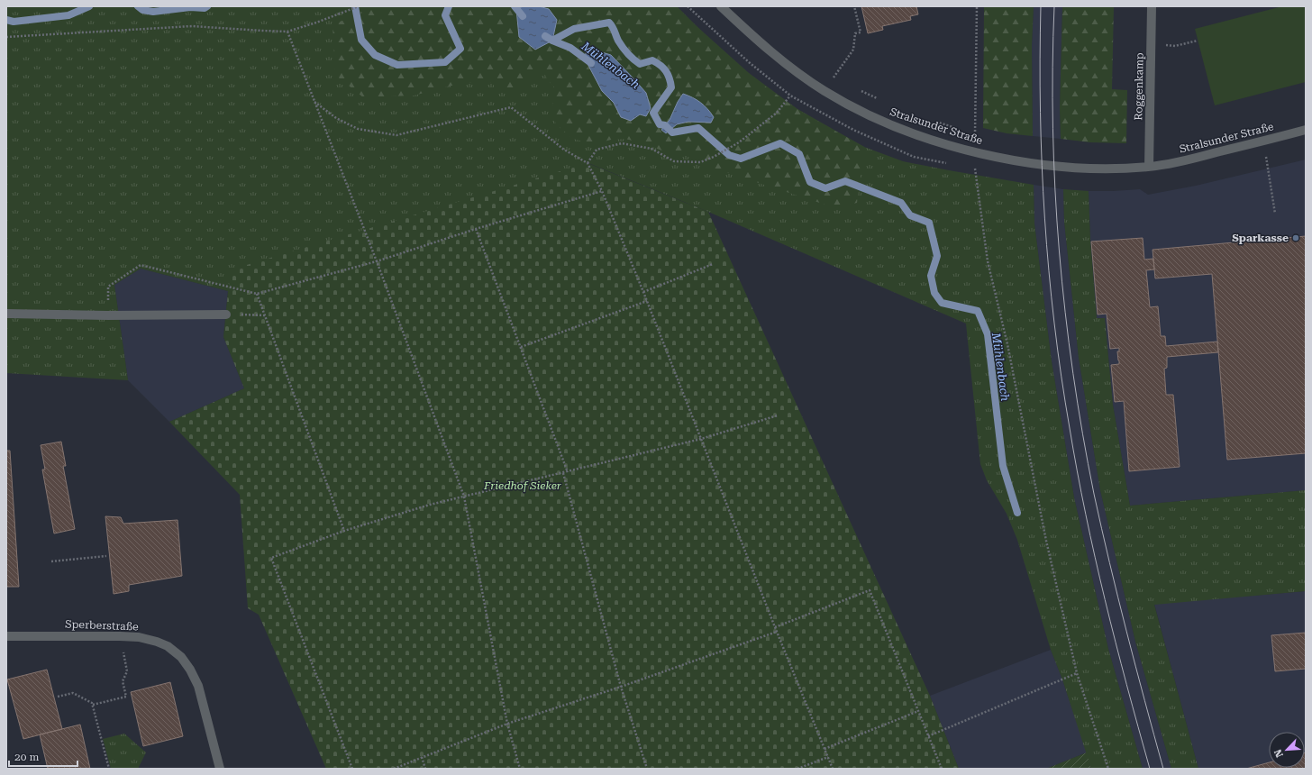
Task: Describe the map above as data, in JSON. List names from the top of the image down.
{
  "streets": {
    "street": ["Roggenkamp", "Stralsunder Straße", "Sperberstraße"]
  },
  "crossings": [
    ["Roggenkamp", "Stralsunder Straße"]
  ],
  "water": ["Mühlenbach"],
  "parks": ["Friedhof Sieker"],
  "places": ["Sparkasse"],
  "scale_bar": "20 m",
  "north": "bottom left"
}
